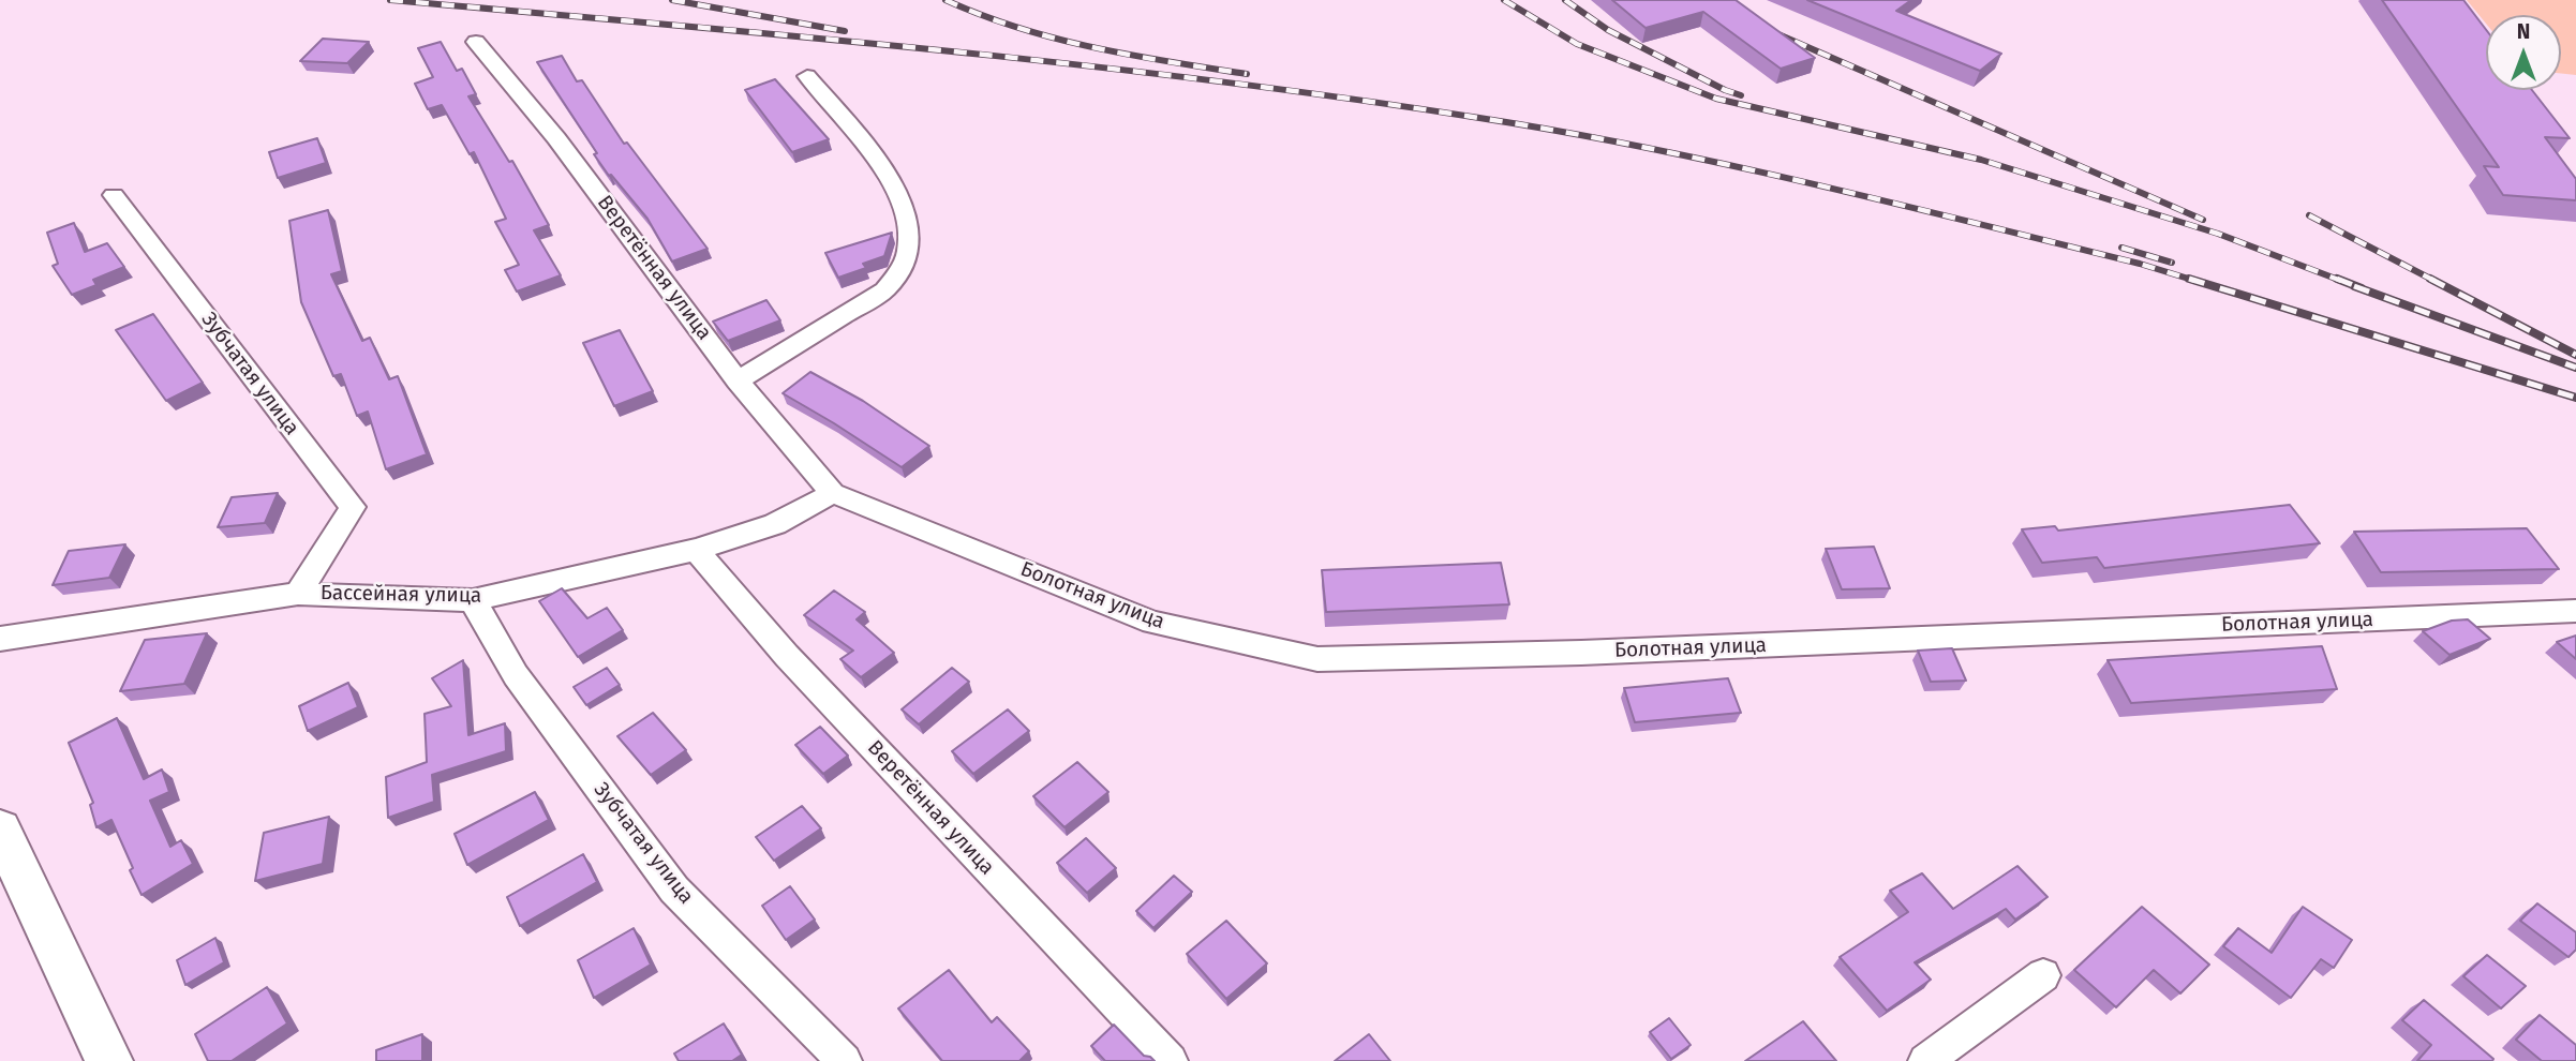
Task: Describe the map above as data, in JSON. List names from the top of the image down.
{
  "streets": {
    "street": [
      "Веретённая улица",
      "Зубчатая улица",
      "Бассейная улица",
      "Болотная улица"
    ]
  },
  "crossings": [
    ["Веретённая улица", "Бассейная улица"],
    ["Веретённая улица", "Болотная улица"],
    ["Зубчатая улица", "Бассейная улица"],
    ["Бассейная улица", "Болотная улица"]
  ],
  "north": "top"
}
